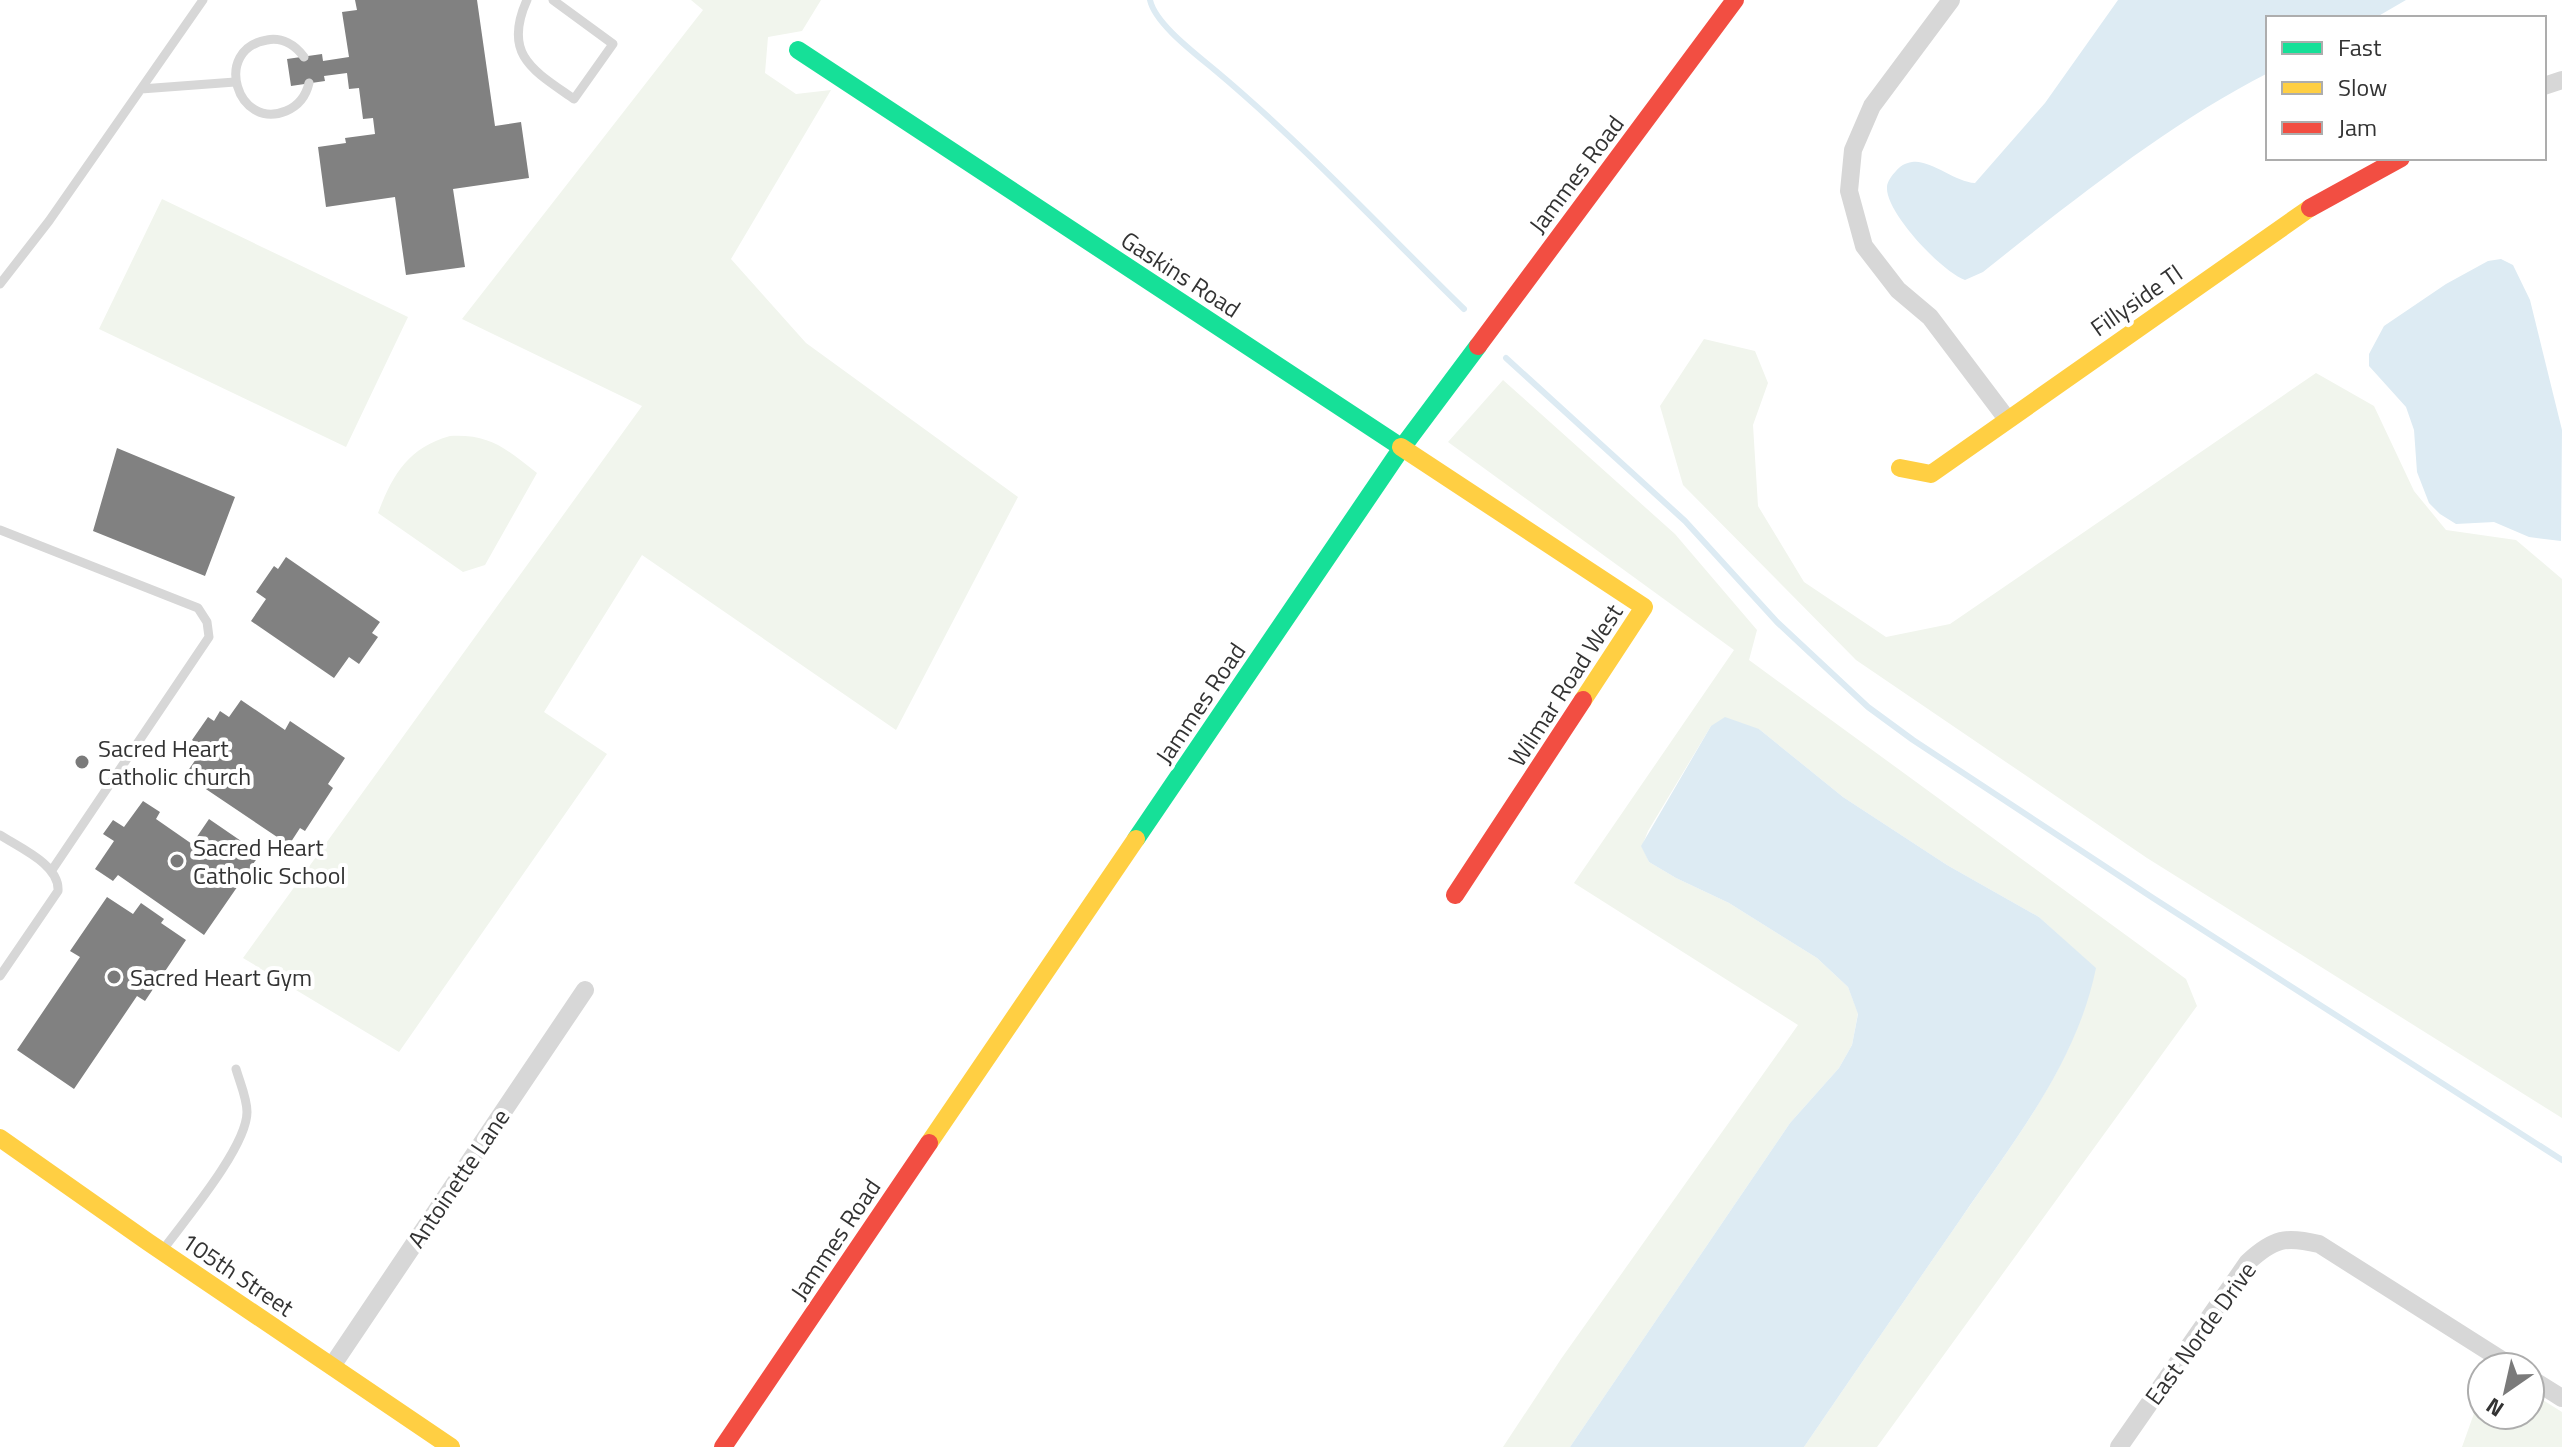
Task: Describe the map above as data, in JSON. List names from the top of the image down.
{
  "streets": {
    "street": [
      "Jammes Road",
      "Gaskins Road",
      "Fillyside Tl",
      "Wilmar Road West",
      "Antoinette Lane",
      "105th Street",
      "East Norde Drive"
    ]
  },
  "crossings": [
    ["Jammes Road", "Gaskins Road"],
    ["Gaskins Road", "Wilmar Road West"],
    ["Antoinette Lane", "105th Street"]
  ],
  "places": ["Sacred Heart Catholic church", "Sacred Heart Catholic School", "Sacred Heart Gym"],
  "legend": ["Fast", "Slow", "Jam"],
  "north": "bottom left"
}
